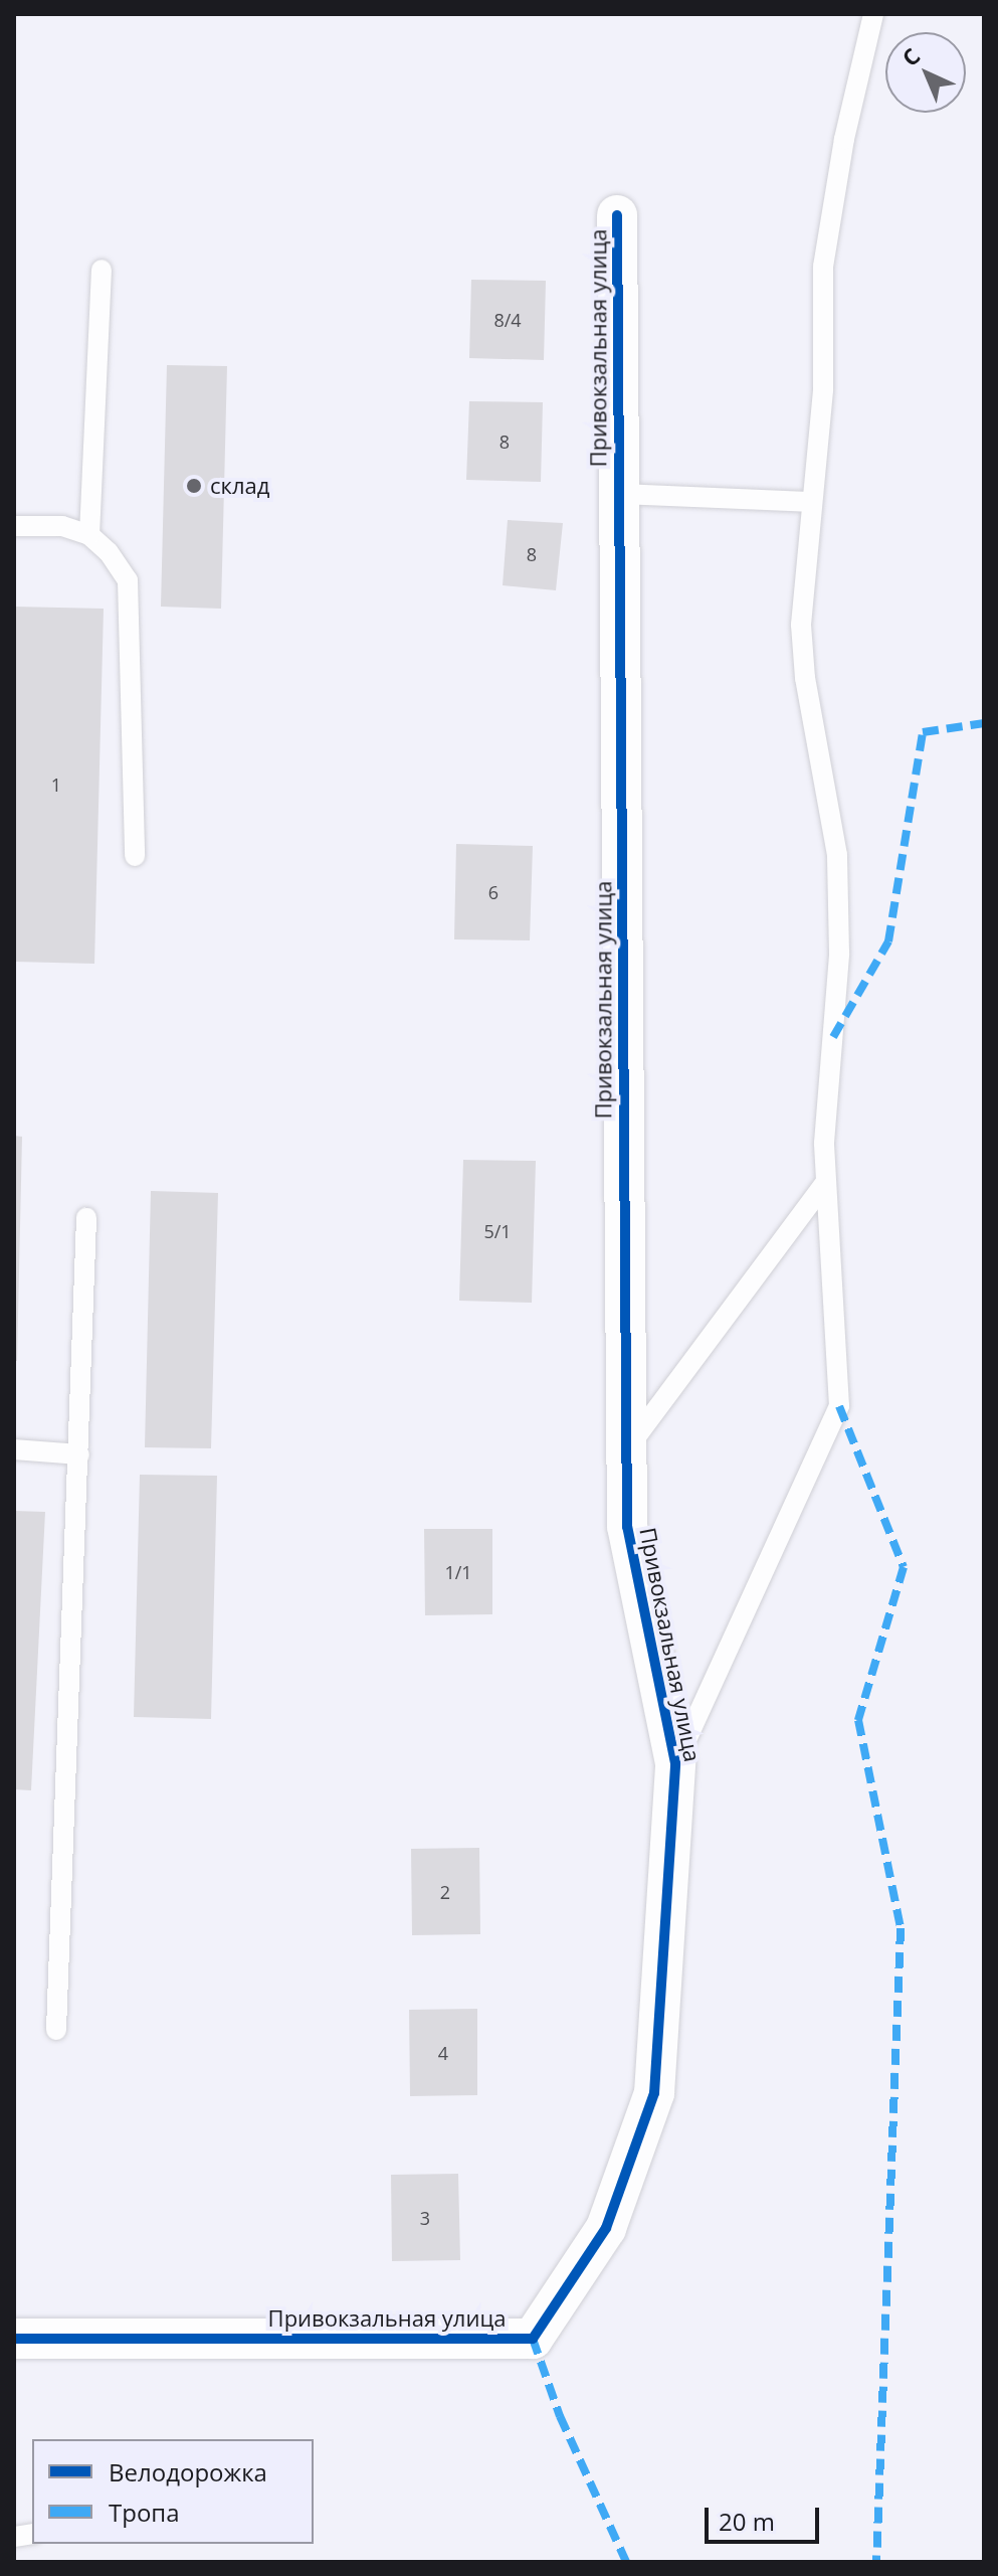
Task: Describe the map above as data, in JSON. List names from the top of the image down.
{
  "streets": {
    "street": ["Привокзальная улица"]
  },
  "places": ["склад"],
  "house_numbers": [
    "8/4",
    "8",
    "8",
    "1",
    "6",
    "5/1",
    "1/1",
    "2",
    "4",
    "3"
  ],
  "legend": ["Велодорожка", "Тропа"],
  "scale_bar": "20 m",
  "north": "top left"
}
